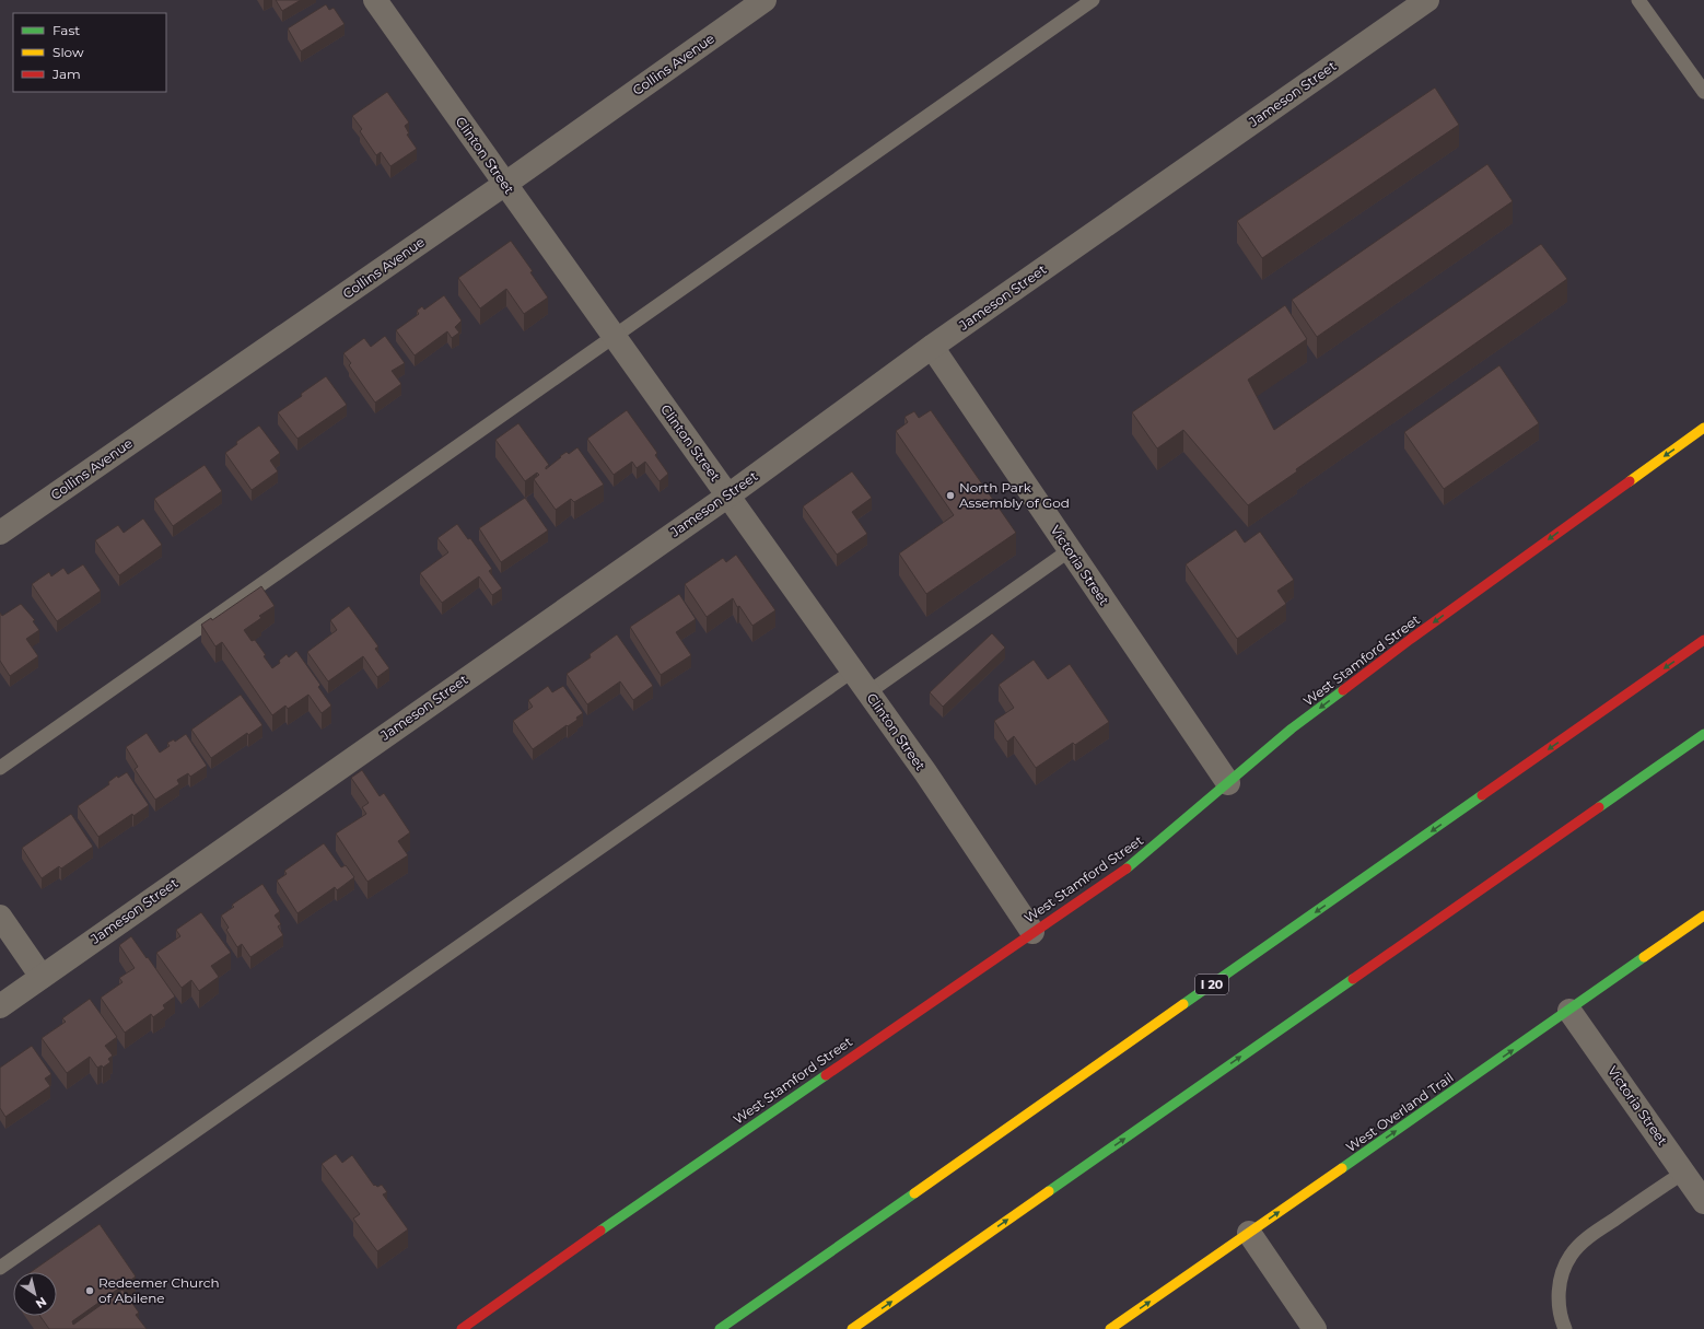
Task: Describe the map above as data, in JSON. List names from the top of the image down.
{
  "streets": {
    "main road": ["West Stamford Street", "I 20", "West Overland Trail"],
    "street": [
      "Collins Avenue",
      "Jameson Street",
      "Clinton Street",
      "Victoria Street"
    ]
  },
  "crossings": [
    ["Collins Avenue", "Clinton Street"],
    ["Jameson Street", "Clinton Street"],
    ["Jameson Street", "Victoria Street"],
    ["Clinton Street", "West Stamford Street"],
    ["Victoria Street", "West Stamford Street"],
    ["Victoria Street", "West Overland Trail"]
  ],
  "one_way": ["West Stamford Street", "West Overland Trail"],
  "places": ["North Park Assembly of God", "Redeemer Church of Abilene"],
  "legend": ["Fast", "Slow", "Jam"],
  "north": "bottom right"
}
